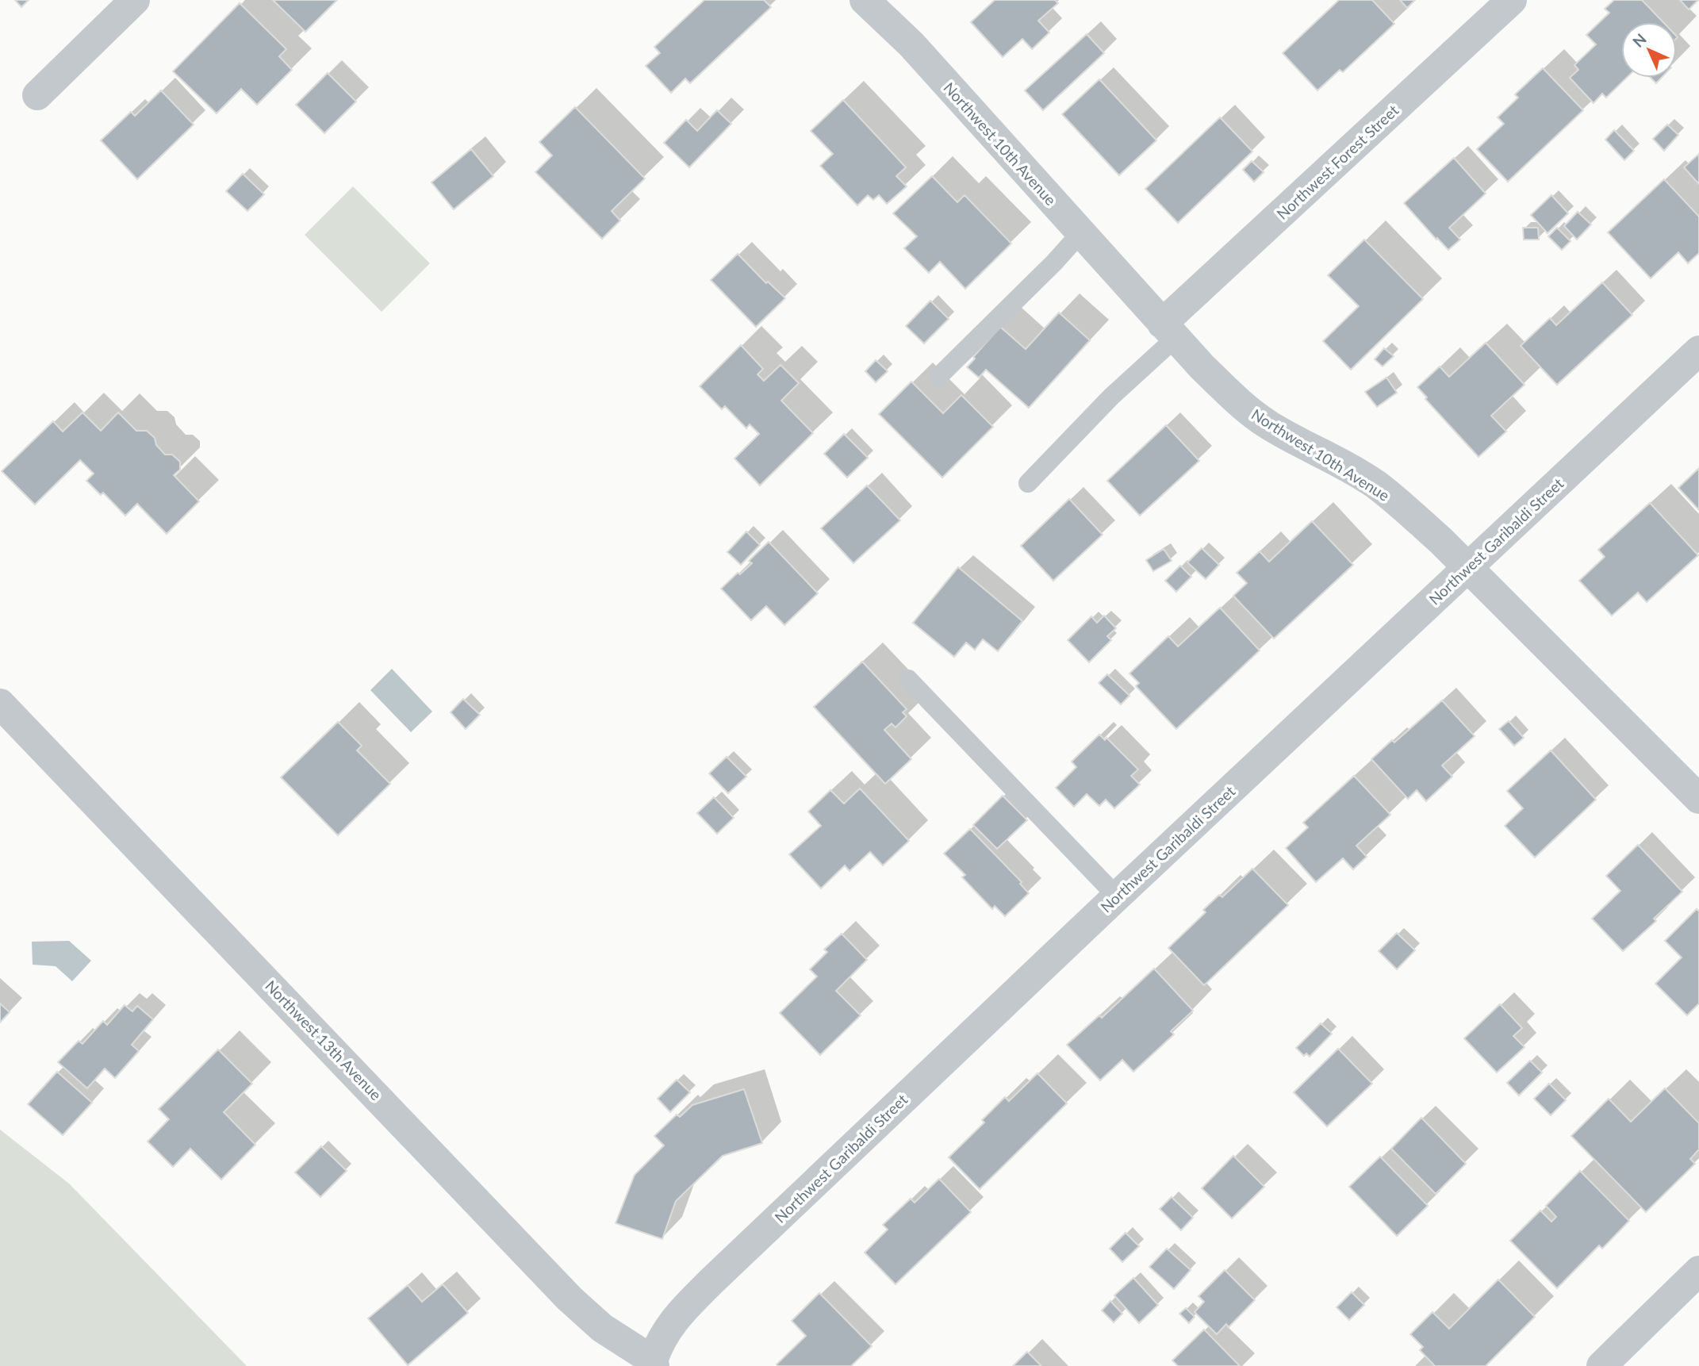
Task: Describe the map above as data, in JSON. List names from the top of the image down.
{
  "streets": {
    "street": [
      "Northwest 10th Avenue",
      "Northwest Forest Street",
      "Northwest Garibaldi Street",
      "Northwest 13th Avenue"
    ]
  },
  "crossings": [
    ["Northwest 10th Avenue", "Northwest Forest Street"],
    ["Northwest 10th Avenue", "Northwest Garibaldi Street"],
    ["Northwest Garibaldi Street", "Northwest 13th Avenue"]
  ],
  "north": "top left"
}
